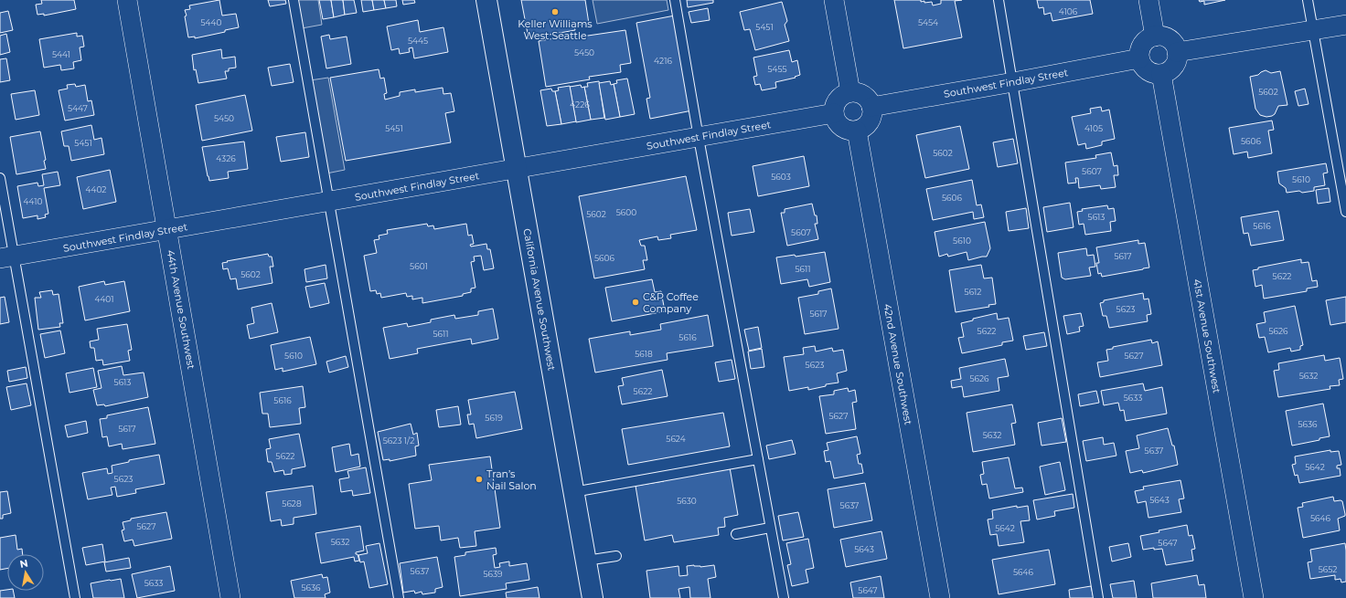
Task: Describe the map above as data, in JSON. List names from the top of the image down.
{
  "streets": {
    "main road": ["California Avenue Southwest"],
    "street": [
      "Southwest Findlay Street",
      "44th Avenue Southwest",
      "41st Avenue Southwest",
      "42nd Avenue Southwest"
    ]
  },
  "crossings": [
    ["Southwest Findlay Street", "California Avenue Southwest"],
    ["Southwest Findlay Street", "44th Avenue Southwest"],
    ["Southwest Findlay Street", "41st Avenue Southwest"],
    ["Southwest Findlay Street", "42nd Avenue Southwest"]
  ],
  "places": ["Keller Williams West Seattle", "C&P Coffee Company", "Tran’s Nail Salon"],
  "house_numbers": [
    "4106",
    "5440",
    "5454",
    "5451",
    "5445",
    "5450",
    "5441",
    "4216",
    "5455",
    "5602",
    "4226",
    "5447",
    "5450",
    "5451",
    "4105",
    "5606",
    "5451",
    "5602",
    "4326",
    "5607",
    "5603",
    "5610",
    "4402",
    "5606",
    "4410",
    "5600",
    "5602",
    "5613",
    "5616",
    "5607",
    "5610",
    "5617",
    "5606",
    "5601",
    "5611",
    "5602",
    "5622",
    "5612",
    "4401",
    "5623",
    "5617",
    "5622",
    "5626",
    "5611",
    "5616",
    "5618",
    "5610",
    "5627",
    "5623",
    "5632",
    "5626",
    "5613",
    "5622",
    "5633",
    "5616",
    "5627",
    "5619",
    "5636",
    "5617",
    "5632",
    "5624",
    "5623 1/2",
    "5637",
    "5622",
    "5642",
    "5623",
    "5643",
    "5630",
    "5628",
    "5637",
    "5646",
    "5627",
    "5642",
    "5632",
    "5647",
    "5643",
    "5652",
    "5637",
    "5646",
    "5639",
    "5633",
    "5636",
    "5647"
  ],
  "north": "top"
}
